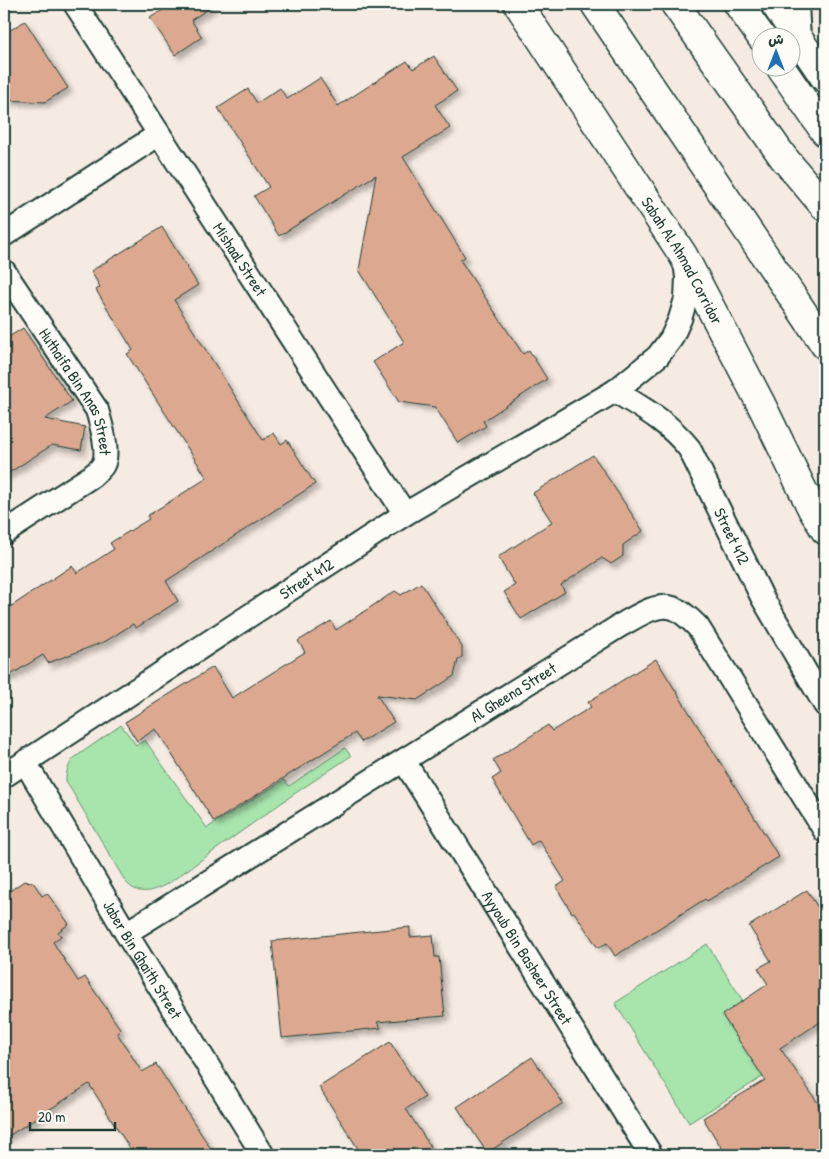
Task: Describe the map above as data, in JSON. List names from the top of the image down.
{
  "streets": {
    "main road": ["Sabah Al Ahmad Corridor"],
    "street": [
      "Mishaal Street",
      "Huthaifa Bin Anas Street",
      "Street 412",
      "Al Gheena Street",
      "Ayyoub Bin Basheer Street",
      "Jaber Bin Ghaith Street"
    ]
  },
  "crossings": [
    ["Mishaal Street", "Street 412"],
    ["Sabah Al Ahmad Corridor", "Street 412"],
    ["Street 412", "Jaber Bin Ghaith Street"],
    ["Al Gheena Street", "Ayyoub Bin Basheer Street"],
    ["Al Gheena Street", "Jaber Bin Ghaith Street"]
  ],
  "scale_bar": "20 m",
  "north": "top"
}
